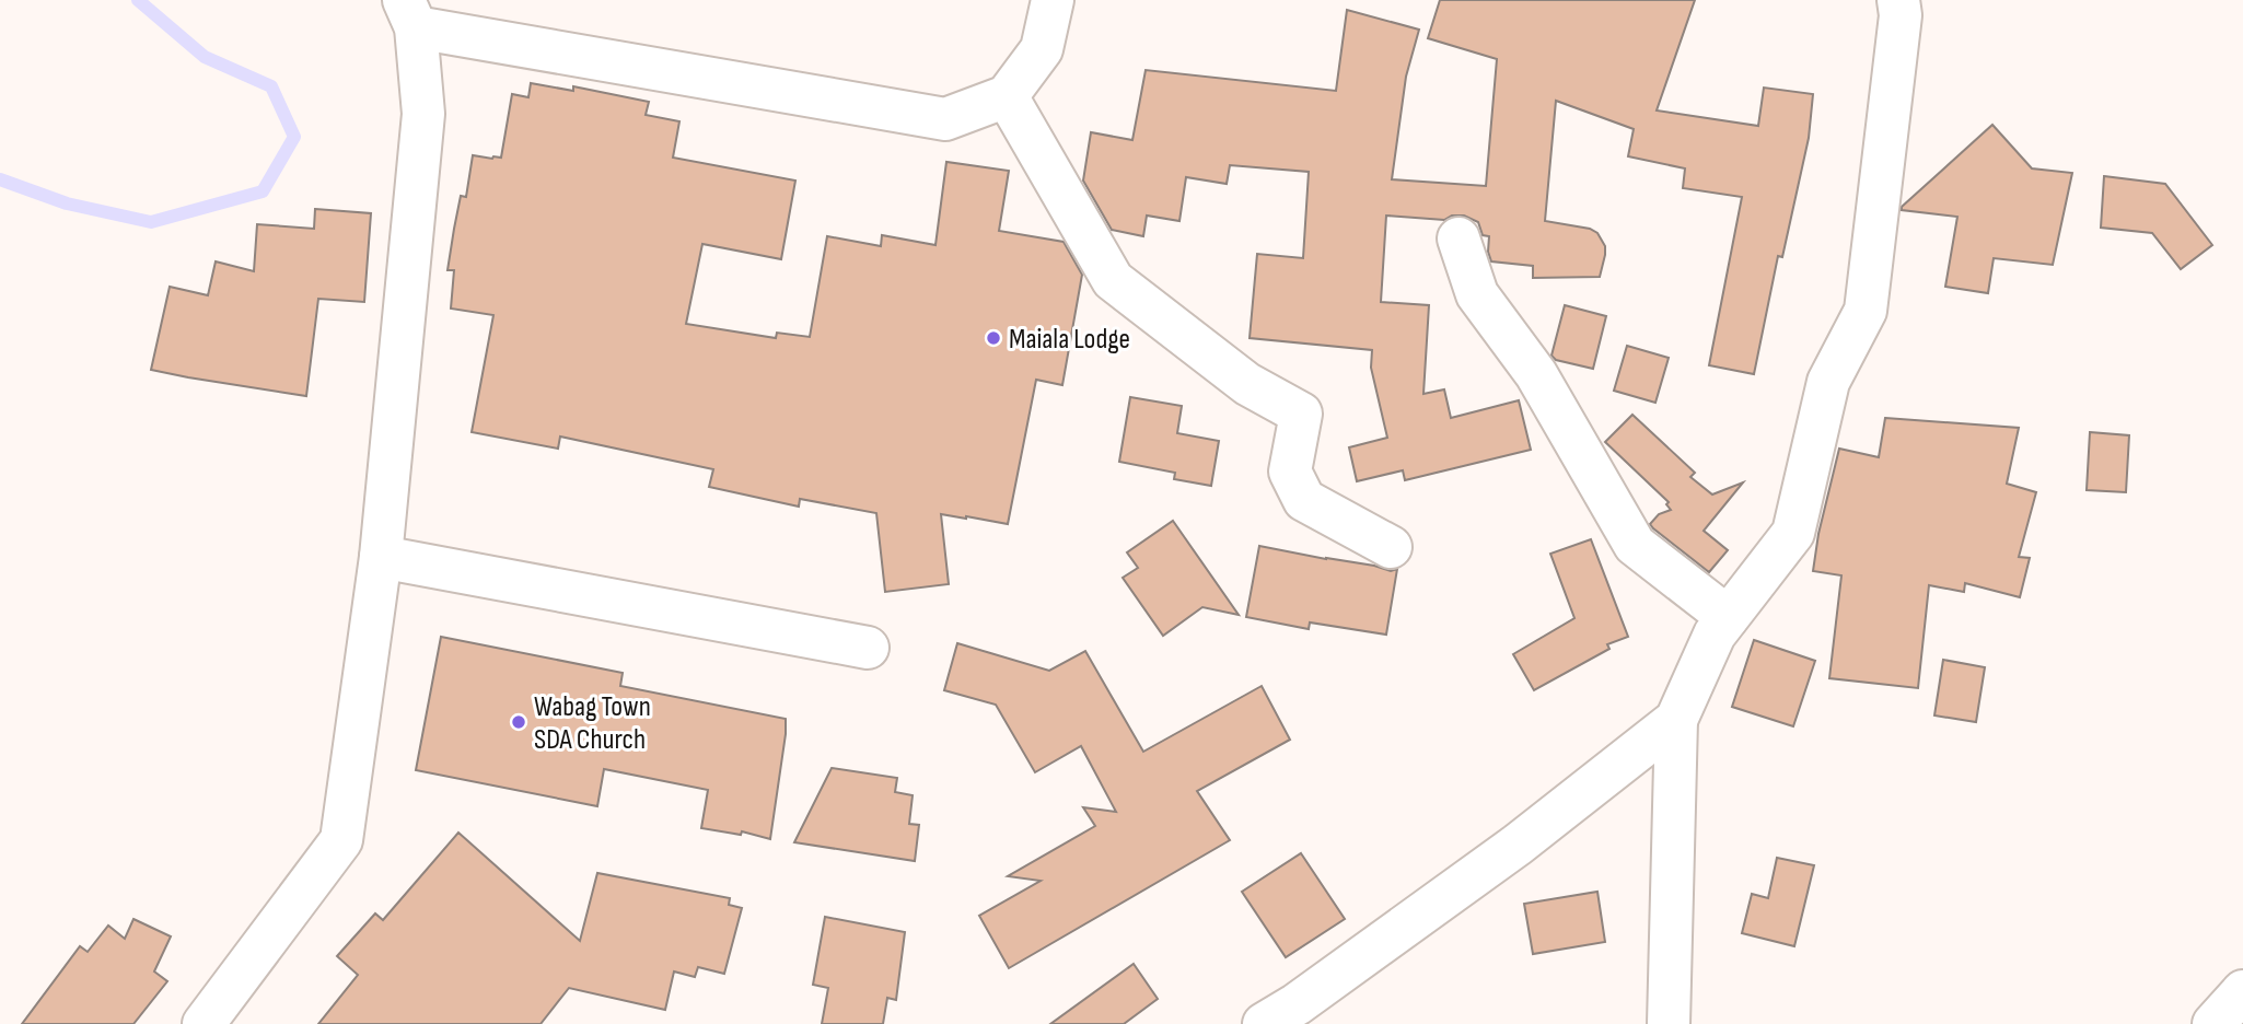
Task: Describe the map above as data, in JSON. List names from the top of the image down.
{
  "places": ["Maiala Lodge", "Wabag Town SDA Church"]
}
